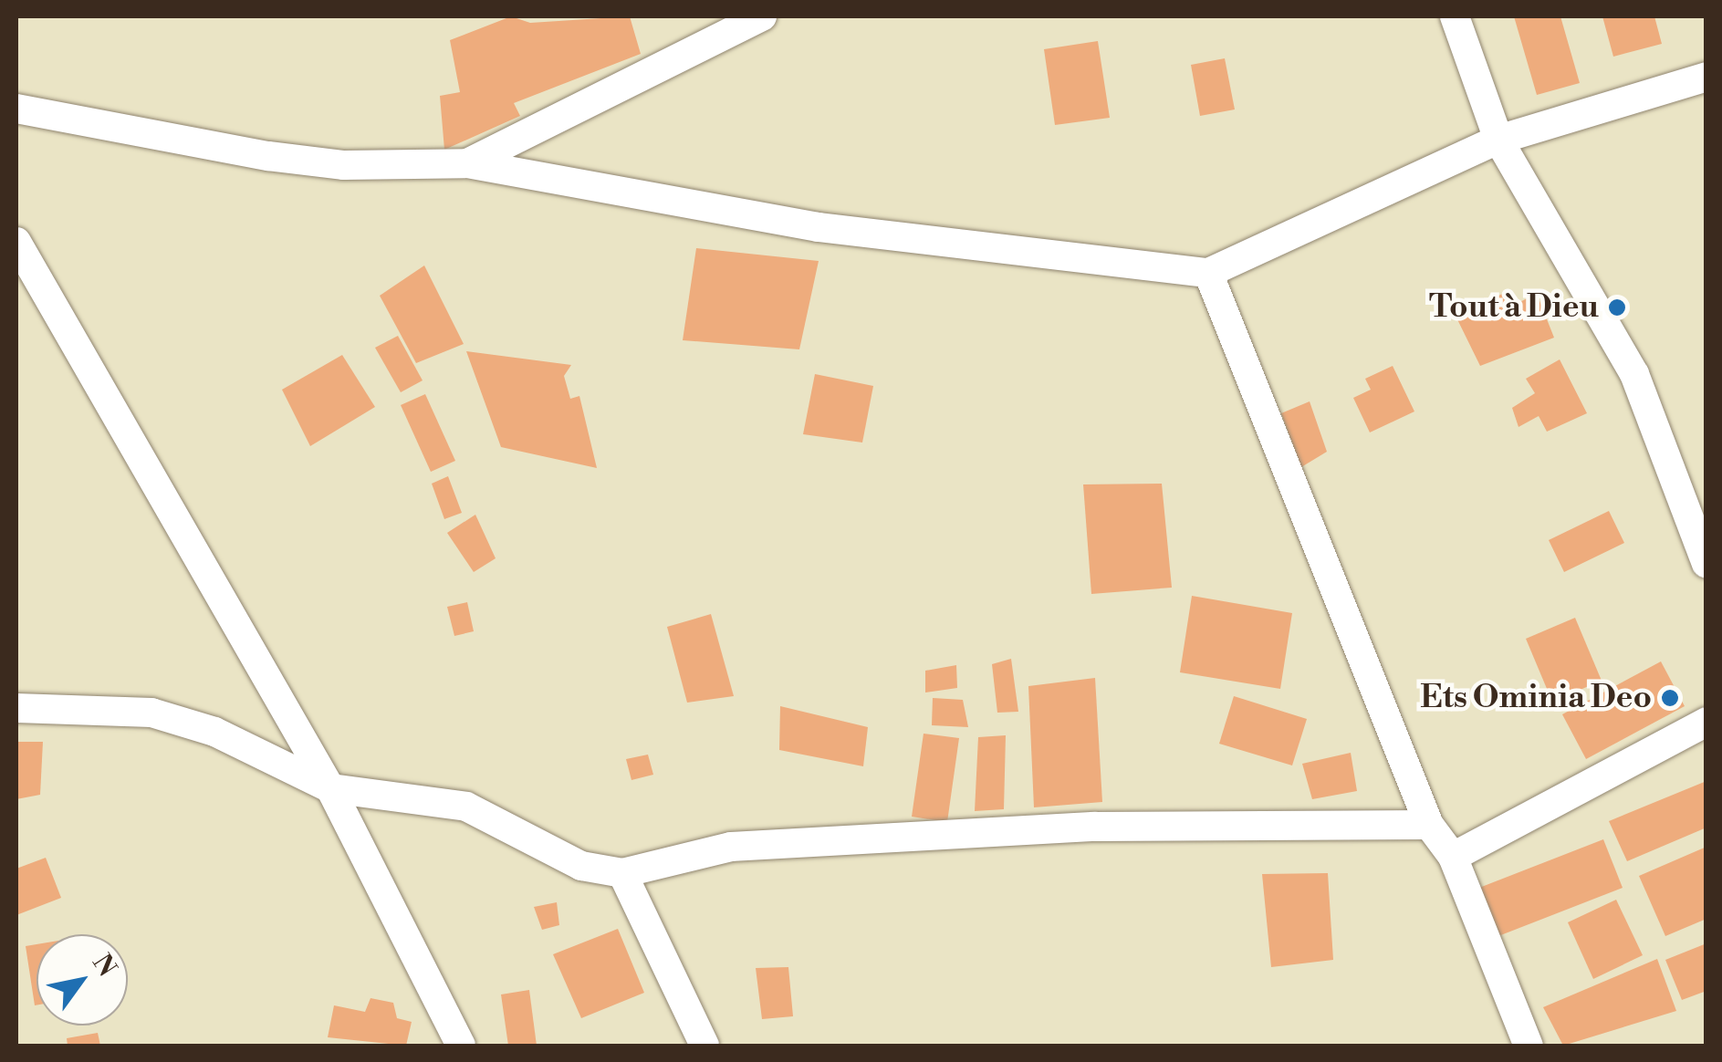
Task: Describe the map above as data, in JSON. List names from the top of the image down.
{
  "places": ["Tout à Dieu", "Ets Ominia Deo"],
  "north": "top right"
}
